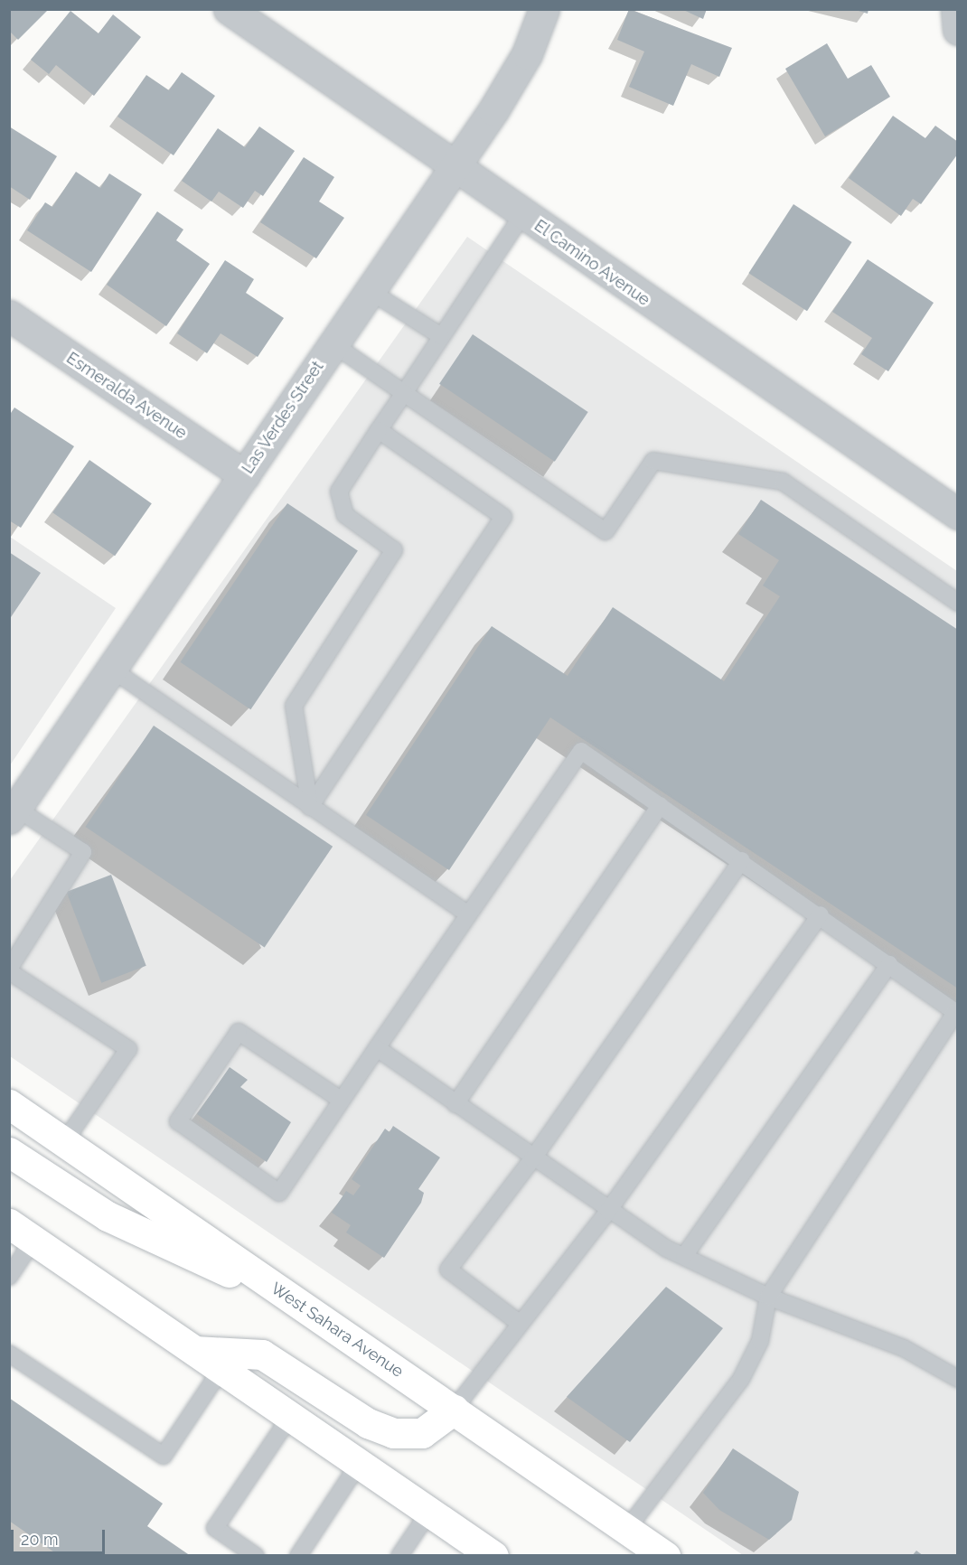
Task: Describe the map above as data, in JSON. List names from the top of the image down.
{
  "streets": {
    "main road": ["West Sahara Avenue"],
    "street": ["El Camino Avenue", "Esmeralda Avenue", "Las Verdes Street"]
  },
  "crossings": [
    ["El Camino Avenue", "Las Verdes Street"],
    ["Esmeralda Avenue", "Las Verdes Street"]
  ],
  "scale_bar": "20 m"
}
